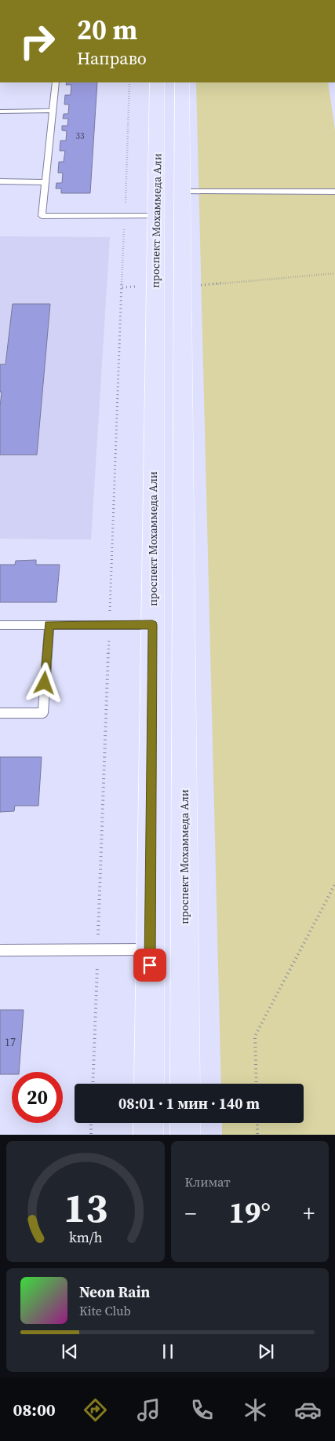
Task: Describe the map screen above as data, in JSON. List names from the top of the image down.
{
  "streets": {
    "main road": ["проспект Мохаммеда Али"]
  },
  "house_numbers": ["33", "17"],
  "page": {
    "turn": ["20 m", "Направо"],
    "limit": "20",
    "trip": "08:01 · 1 мин · 140 m",
    "tile": "Климат",
    "heat": ["−", "19°", "+"],
    "song": ["Neon Rain", "Kite Club"],
    "tabs": "08:00",
    "gauge": ["13", "km/h"]
  }
}
